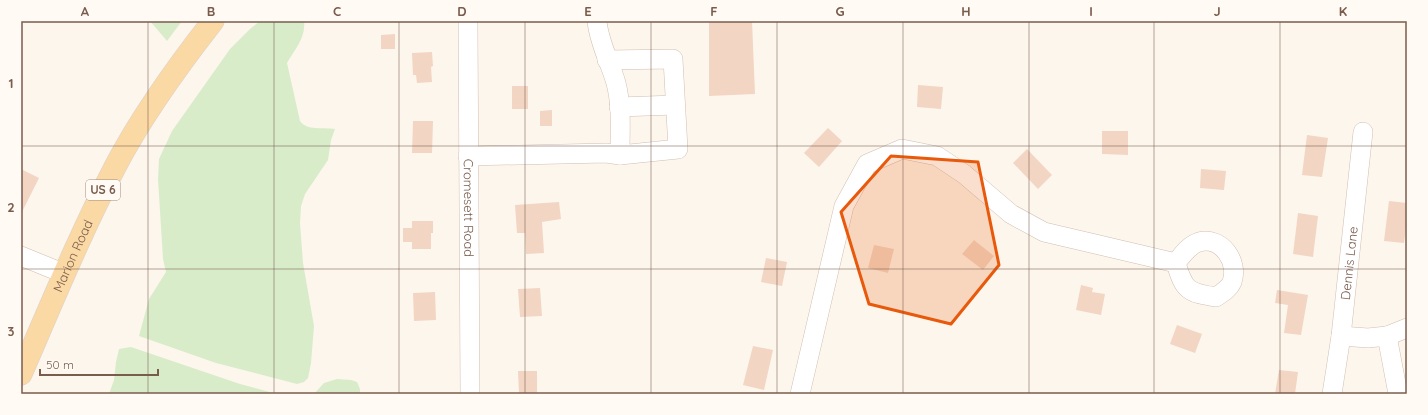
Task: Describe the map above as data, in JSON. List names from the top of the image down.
{
  "streets": {
    "main road": ["US 6", "Marion Road"],
    "street": ["Cromesett Road", "Dennis Lane"]
  },
  "scale_bar": "50 m",
  "grid": {
    "columns": [
      "A",
      "B",
      "C",
      "D",
      "E",
      "F",
      "G",
      "H",
      "I",
      "J",
      "K"
    ],
    "rows": ["1", "2", "3"]
  }
}
